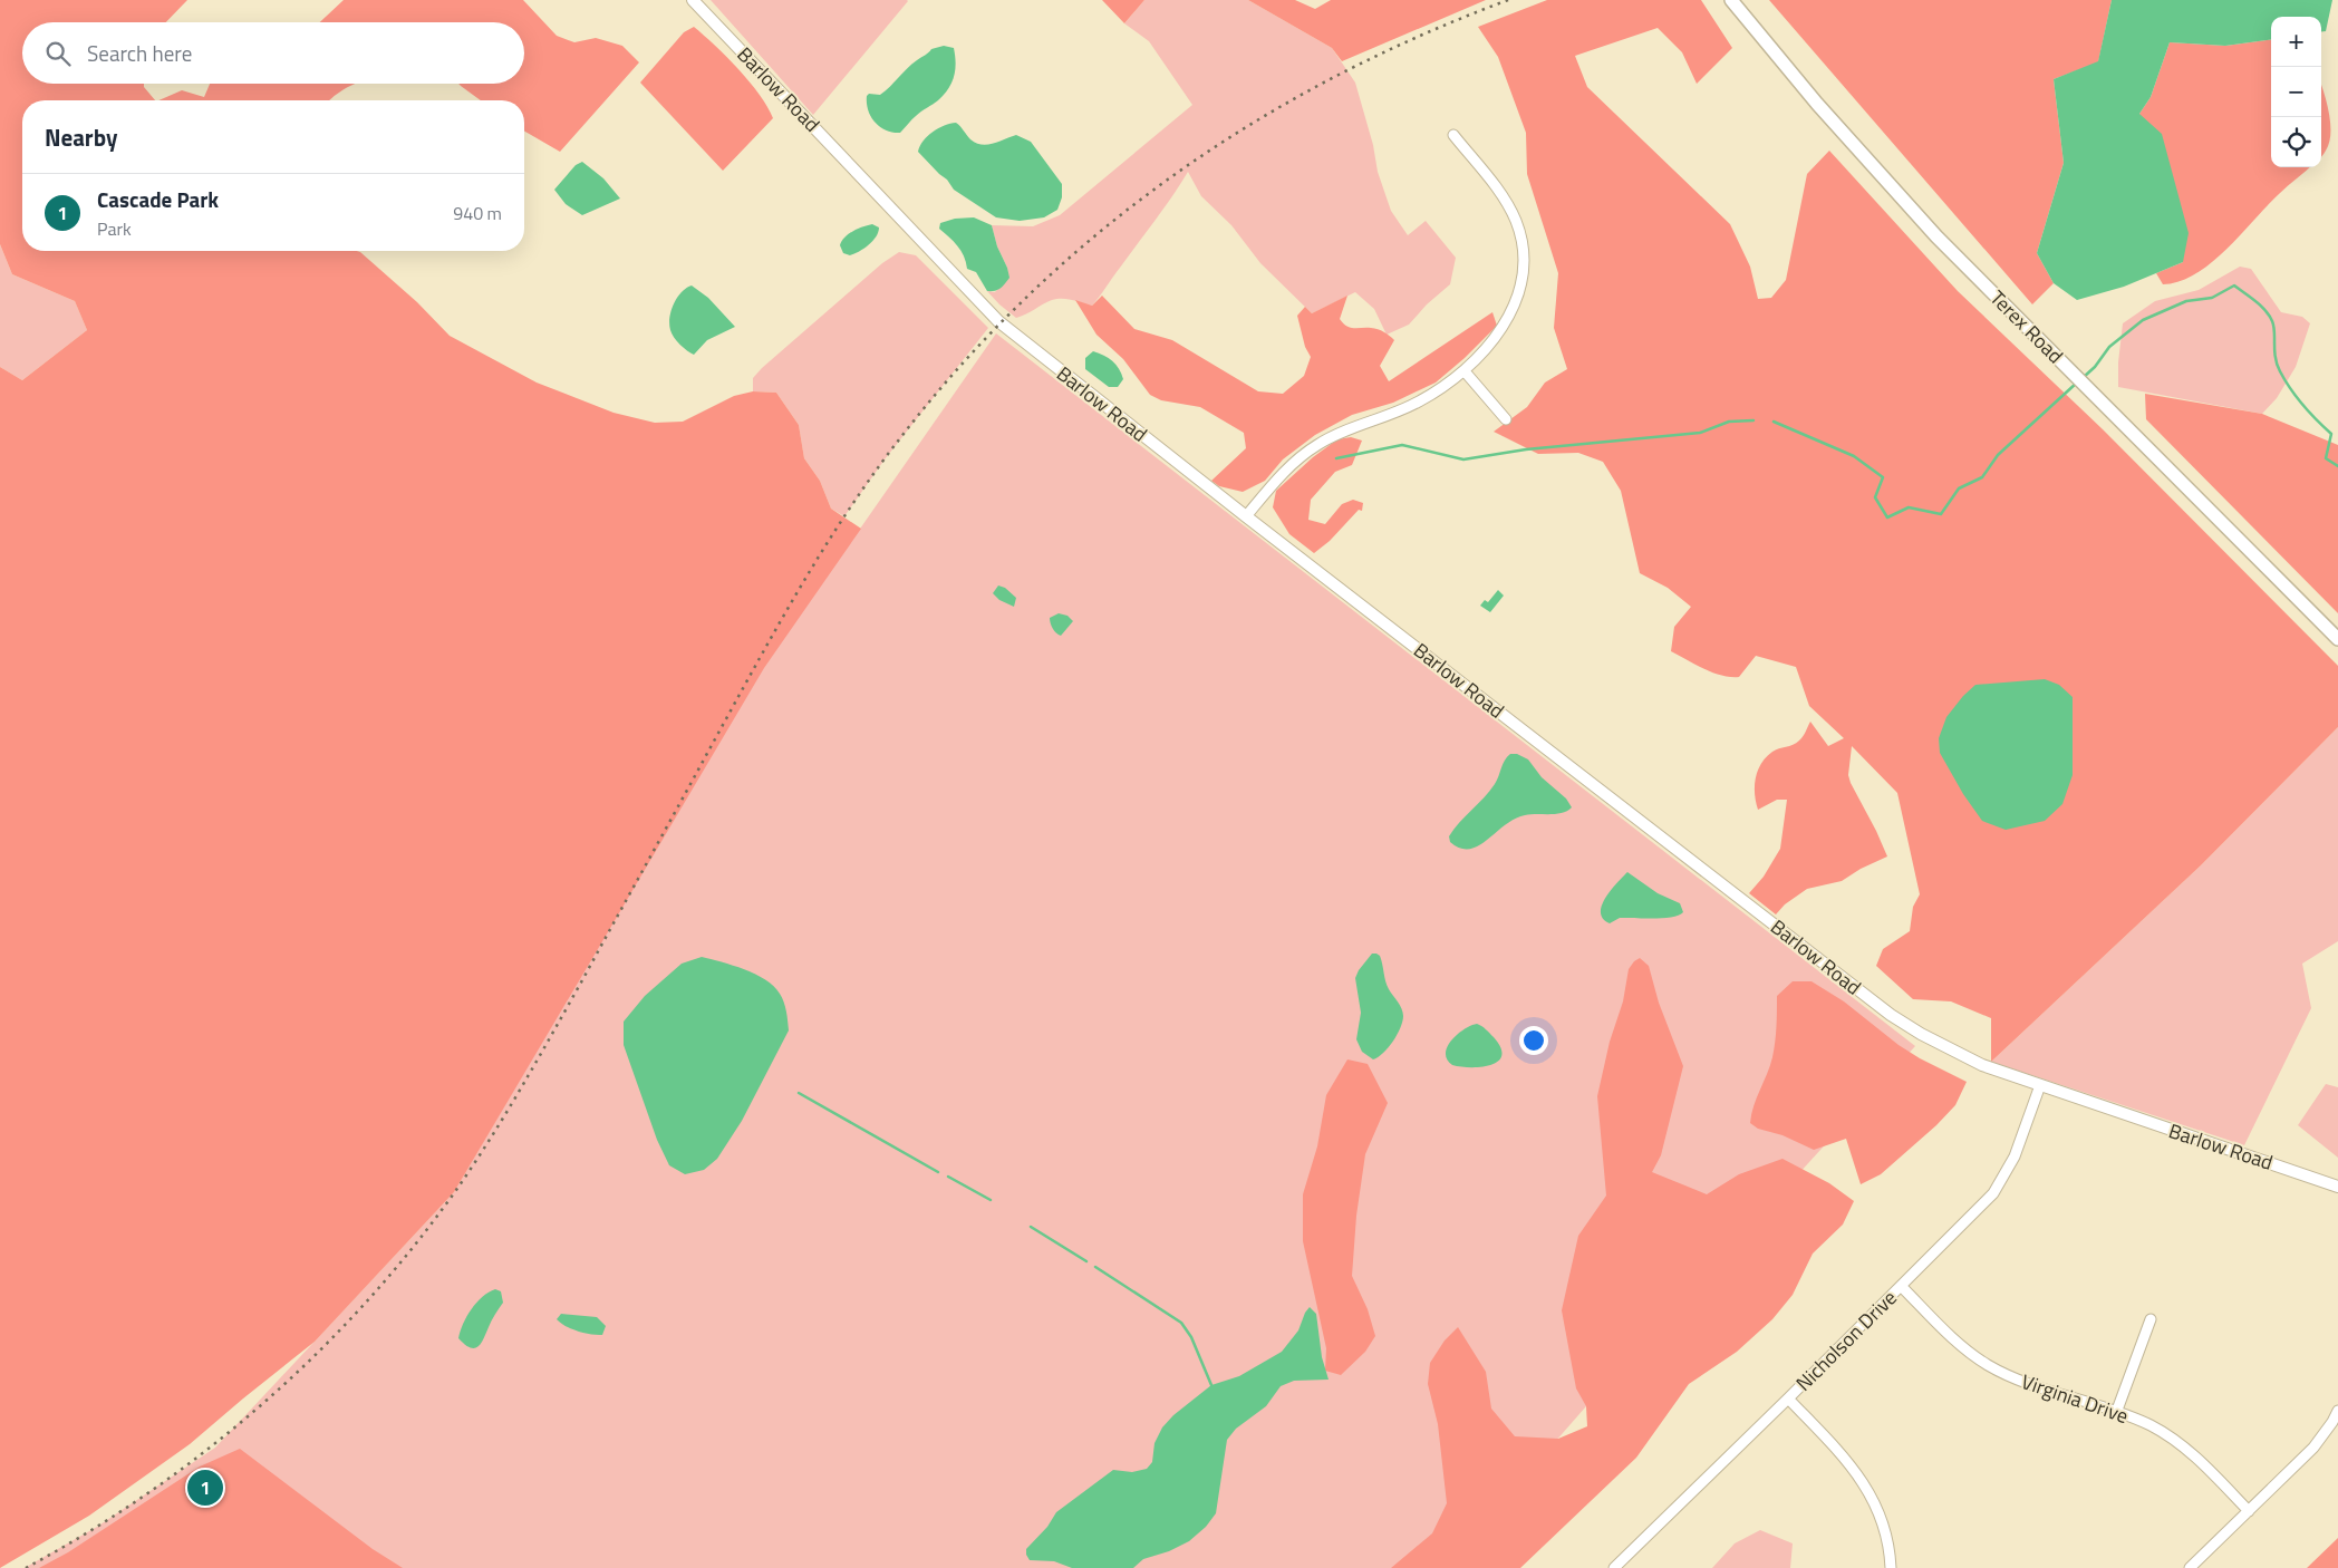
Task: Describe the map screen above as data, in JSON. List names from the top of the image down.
{
  "streets": {
    "main road": ["Terex Road"],
    "street": ["Barlow Road", "Nicholson Drive", "Virginia Drive"]
  },
  "crossings": [
    ["Barlow Road", "Nicholson Drive"],
    ["Nicholson Drive", "Virginia Drive"]
  ],
  "page": {
    "map_buttons": ["+", "−"],
    "search": "Search here",
    "heading": "Nearby",
    "list": [
      {
        "mark": "1",
        "name": "Cascade Park",
        "note": "Park",
        "value": "940 m"
      }
    ],
    "pins": "1"
  }
}
